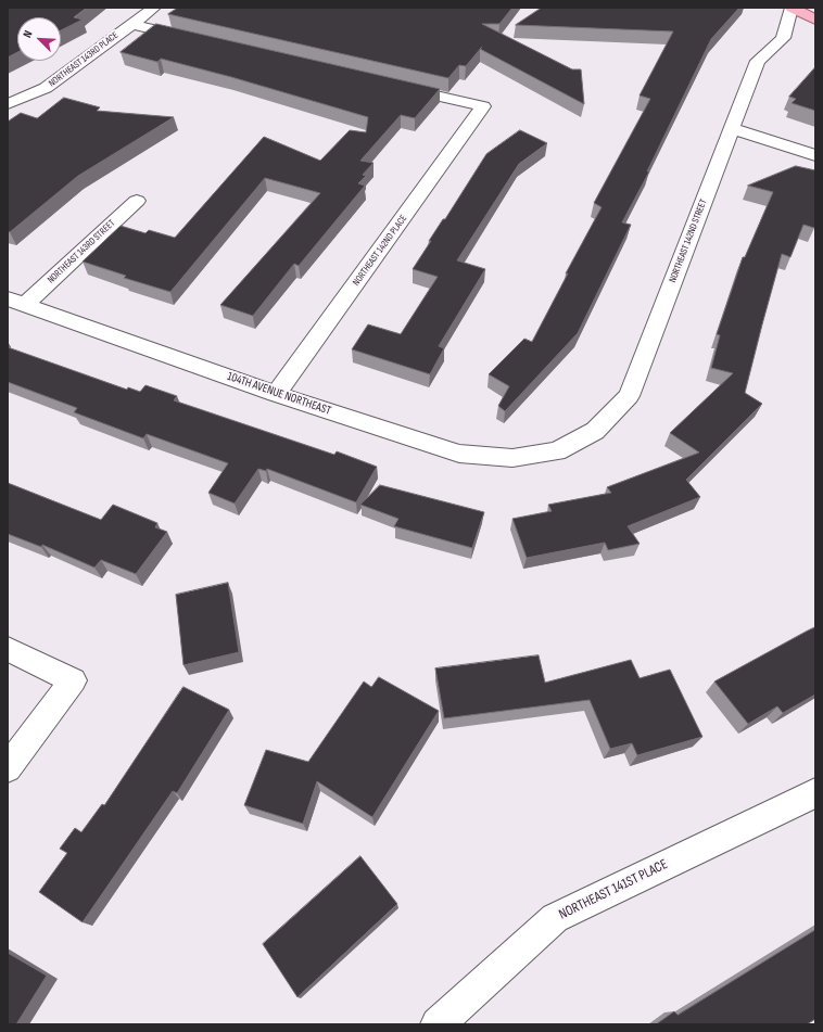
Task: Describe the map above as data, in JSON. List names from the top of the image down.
{
  "streets": {
    "street": [
      "NORTHEAST 143RD PLACE",
      "NORTHEAST 142ND STREET",
      "NORTHEAST 142ND PLACE",
      "NORTHEAST 143RD STREET",
      "104TH AVENUE NORTHEAST",
      "NORTHEAST 141ST PLACE"
    ]
  },
  "crossings": [
    ["NORTHEAST 142ND STREET", "104TH AVENUE NORTHEAST"],
    ["NORTHEAST 142ND PLACE", "104TH AVENUE NORTHEAST"],
    ["NORTHEAST 143RD STREET", "104TH AVENUE NORTHEAST"]
  ],
  "north": "top left"
}
